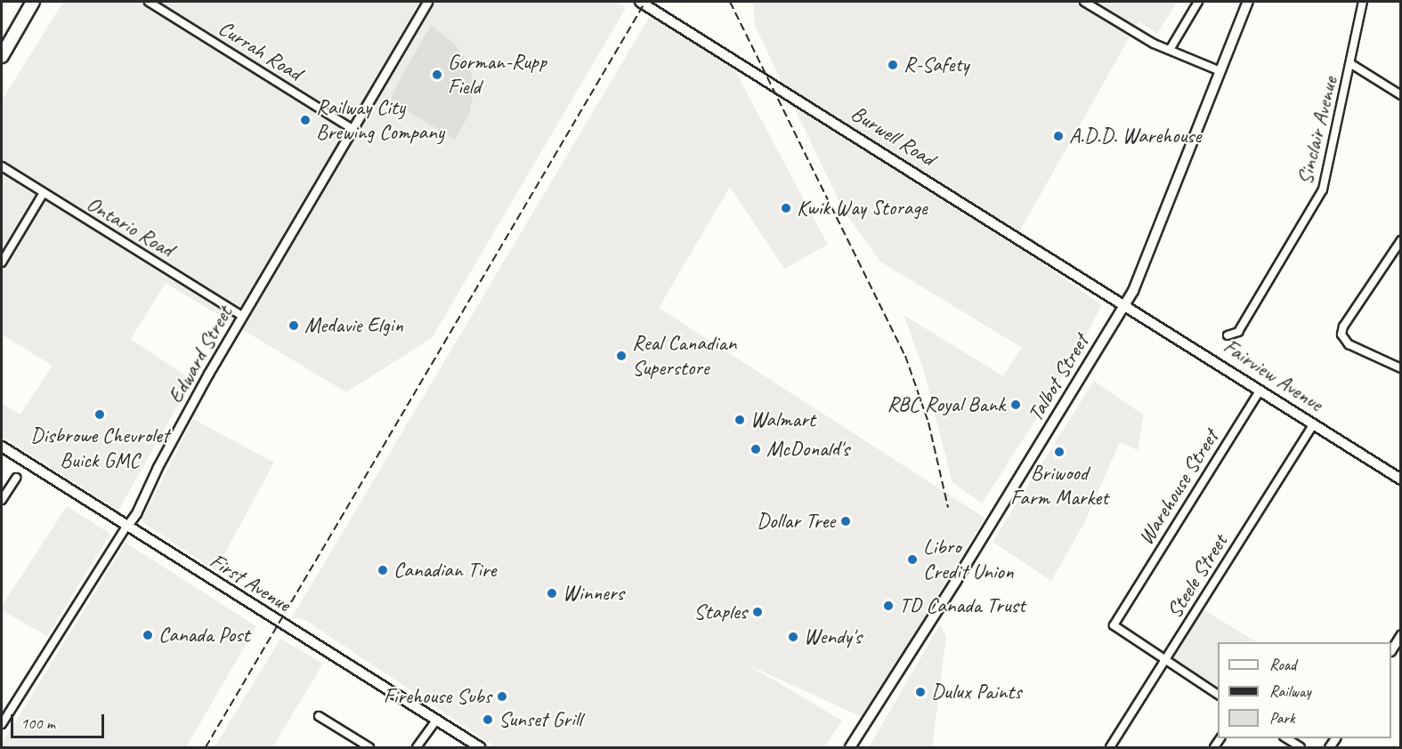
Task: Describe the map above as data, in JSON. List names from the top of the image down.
{
  "streets": {
    "main road": [
      "Burwell Road",
      "Fairview Avenue",
      "Talbot Street",
      "First Avenue"
    ],
    "street": [
      "Currah Road",
      "Sinclair Avenue",
      "Ontario Road",
      "Edward Street",
      "Warehouse Street",
      "Steele Street"
    ]
  },
  "crossings": [
    ["Currah Road", "Edward Street"],
    ["Burwell Road", "Fairview Avenue"],
    ["Burwell Road", "Talbot Street"],
    ["Ontario Road", "Edward Street"],
    ["Edward Street", "First Avenue"],
    ["Fairview Avenue", "Talbot Street"],
    ["Fairview Avenue", "Warehouse Street"],
    ["Fairview Avenue", "Steele Street"],
    ["Warehouse Street", "Steele Street"]
  ],
  "places": [
    "R-Safety",
    "Gorman-Rupp Field",
    "Railway City Brewing Company",
    "A.D.D. Warehouse",
    "Kwik Way Storage",
    "Medavie Elgin",
    "Real Canadian Superstore",
    "RBC Royal Bank",
    "Disbrowe Chevrolet Buick GMC",
    "Walmart",
    "McDonald's",
    "Briwood Farm Market",
    "Dollar Tree",
    "Libro Credit Union",
    "Canadian Tire",
    "Winners",
    "TD Canada Trust",
    "Staples",
    "Canada Post",
    "Wendy's",
    "Dulux Paints",
    "Firehouse Subs",
    "Sunset Grill"
  ],
  "legend": ["Road", "Railway", "Park"],
  "scale_bar": "100 m"
}
